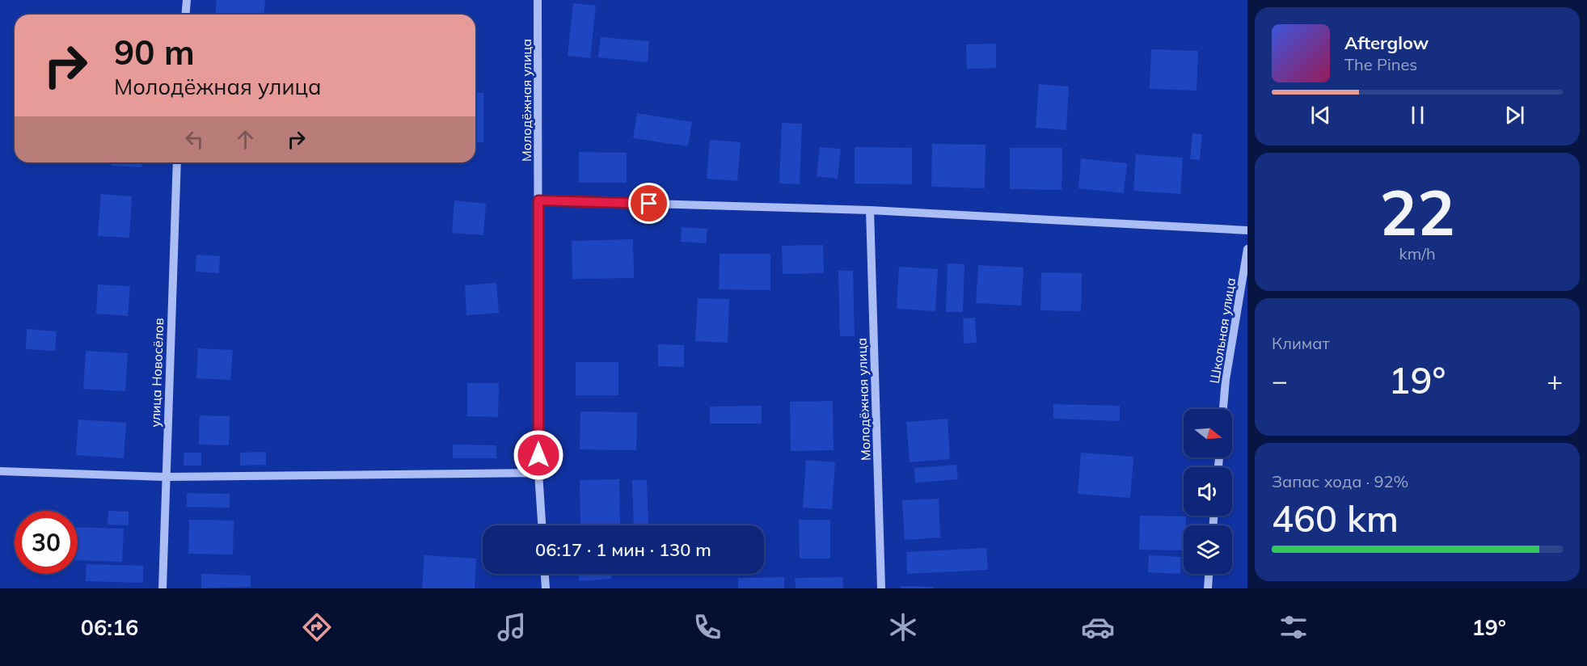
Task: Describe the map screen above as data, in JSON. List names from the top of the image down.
{
  "streets": {
    "street": ["Молодёжная улица", "Школьная улица", "улица Новосёлов"]
  },
  "north": "right",
  "page": {
    "turn": ["90 m", "Молодёжная улица"],
    "song": ["Afterglow", "The Pines"],
    "tile": [
      ["22", "km/h"],
      "Климат",
      ["Запас хода · 92%", "460 km"]
    ],
    "heat": ["−", "19°", "+"],
    "limit": "30",
    "trip": "06:17 · 1 мин · 130 m",
    "tabs": ["06:16", "19°"]
  }
}
